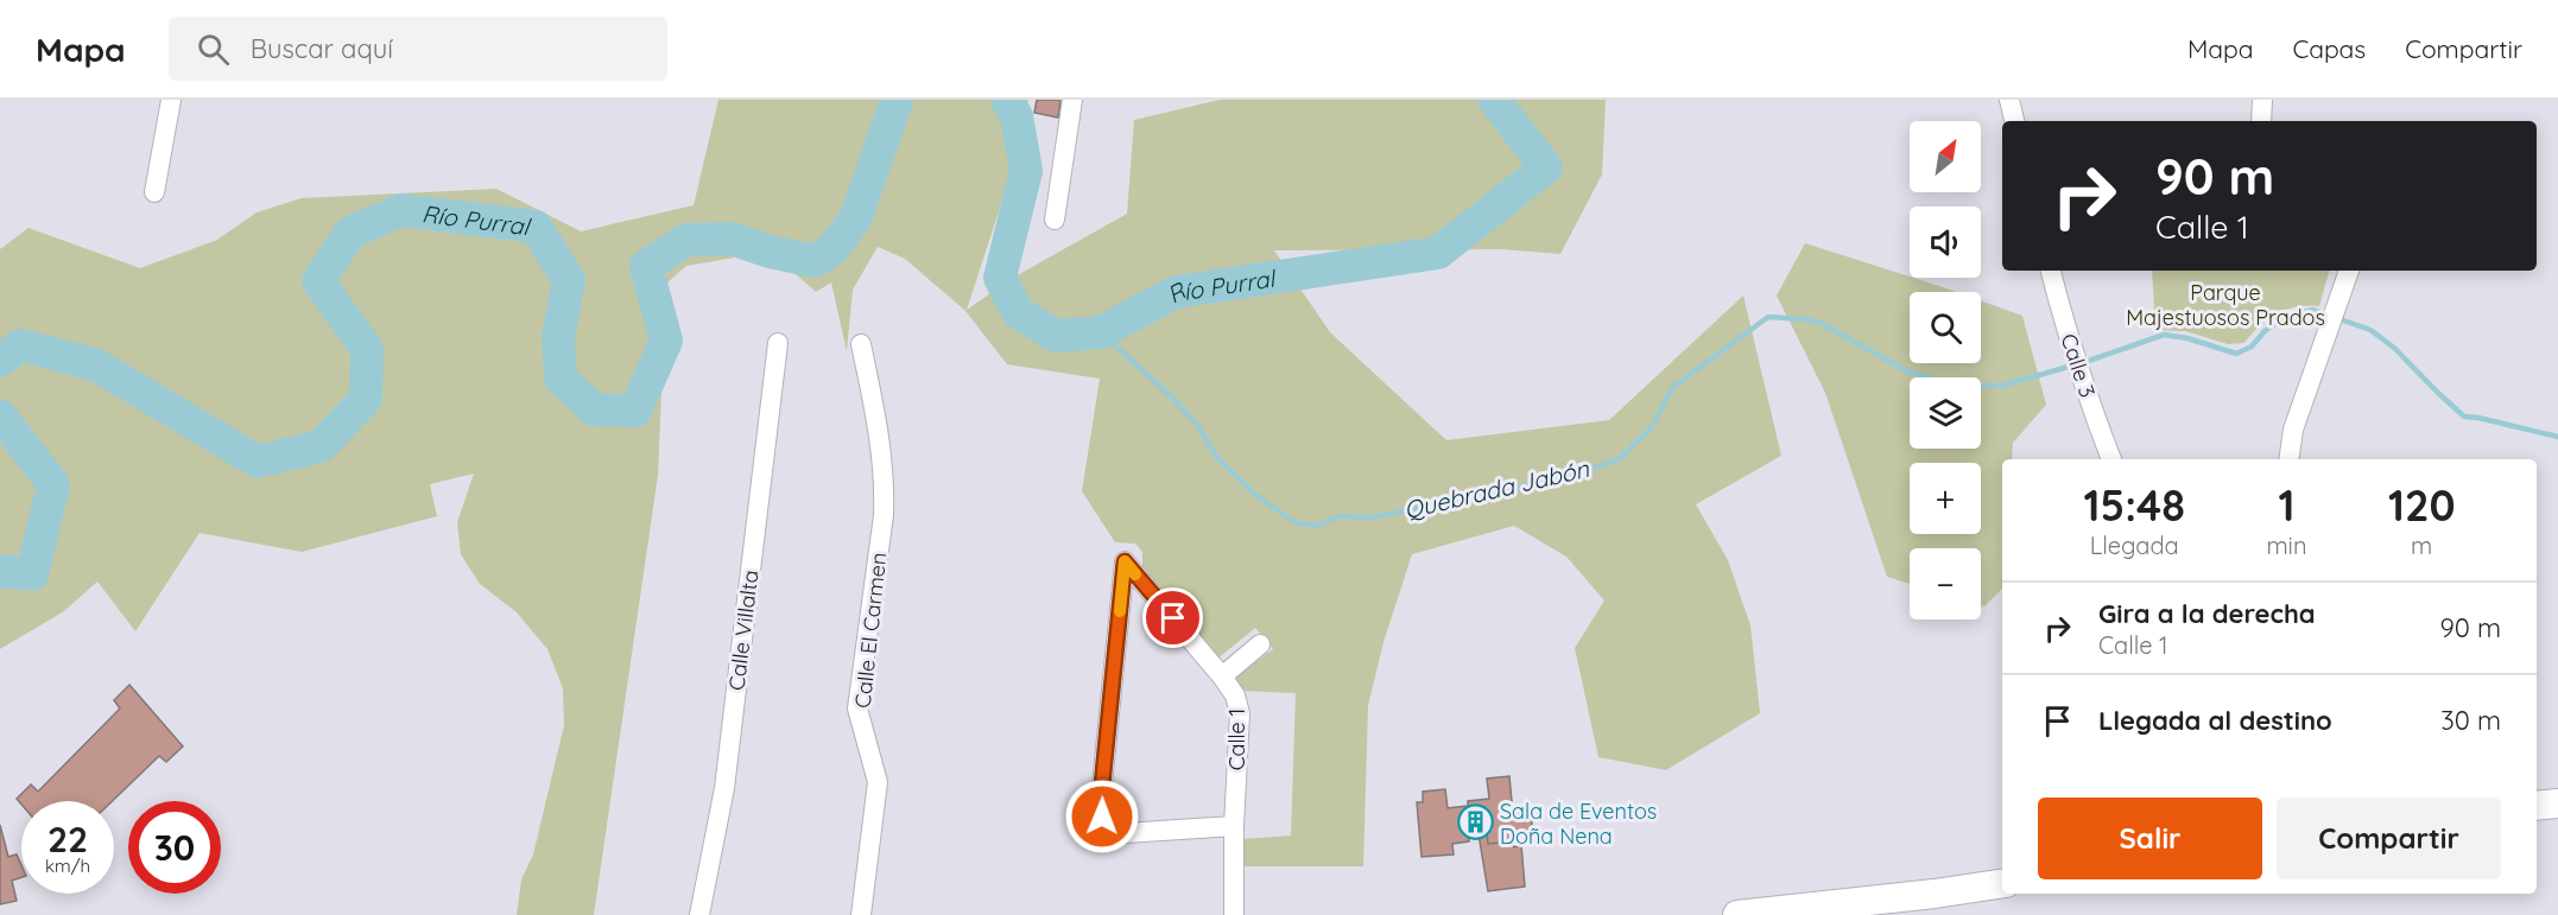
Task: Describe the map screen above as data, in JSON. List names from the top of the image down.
{
  "streets": {
    "street": [
      "Calle 3",
      "Calle Villalta",
      "Calle El Carmen",
      "Calle 1"
    ]
  },
  "water": ["Río Purral", "Quebrada Jabón"],
  "parks": ["Parque Majestuosos Prados"],
  "places": {
    "building": ["Sala de Eventos Doña Nena"]
  },
  "north": "top right",
  "page": {
    "header": "Mapa",
    "search": "Buscar aquí",
    "nav": ["Mapa", "Capas", "Compartir"],
    "map_buttons": ["+", "−"],
    "turn": ["90 m", "Calle 1"],
    "eta": [
      "15:48",
      "Llegada",
      "1",
      "min",
      "120",
      "m"
    ],
    "list": [
      {
        "name": "Gira a la derecha",
        "note": "Calle 1",
        "value": "90 m"
      },
      {
        "name": "Llegada al destino",
        "value": "30 m"
      }
    ],
    "buttons": ["Salir", "Compartir"],
    "speed": "22 km/h",
    "limit": "30"
  }
}
